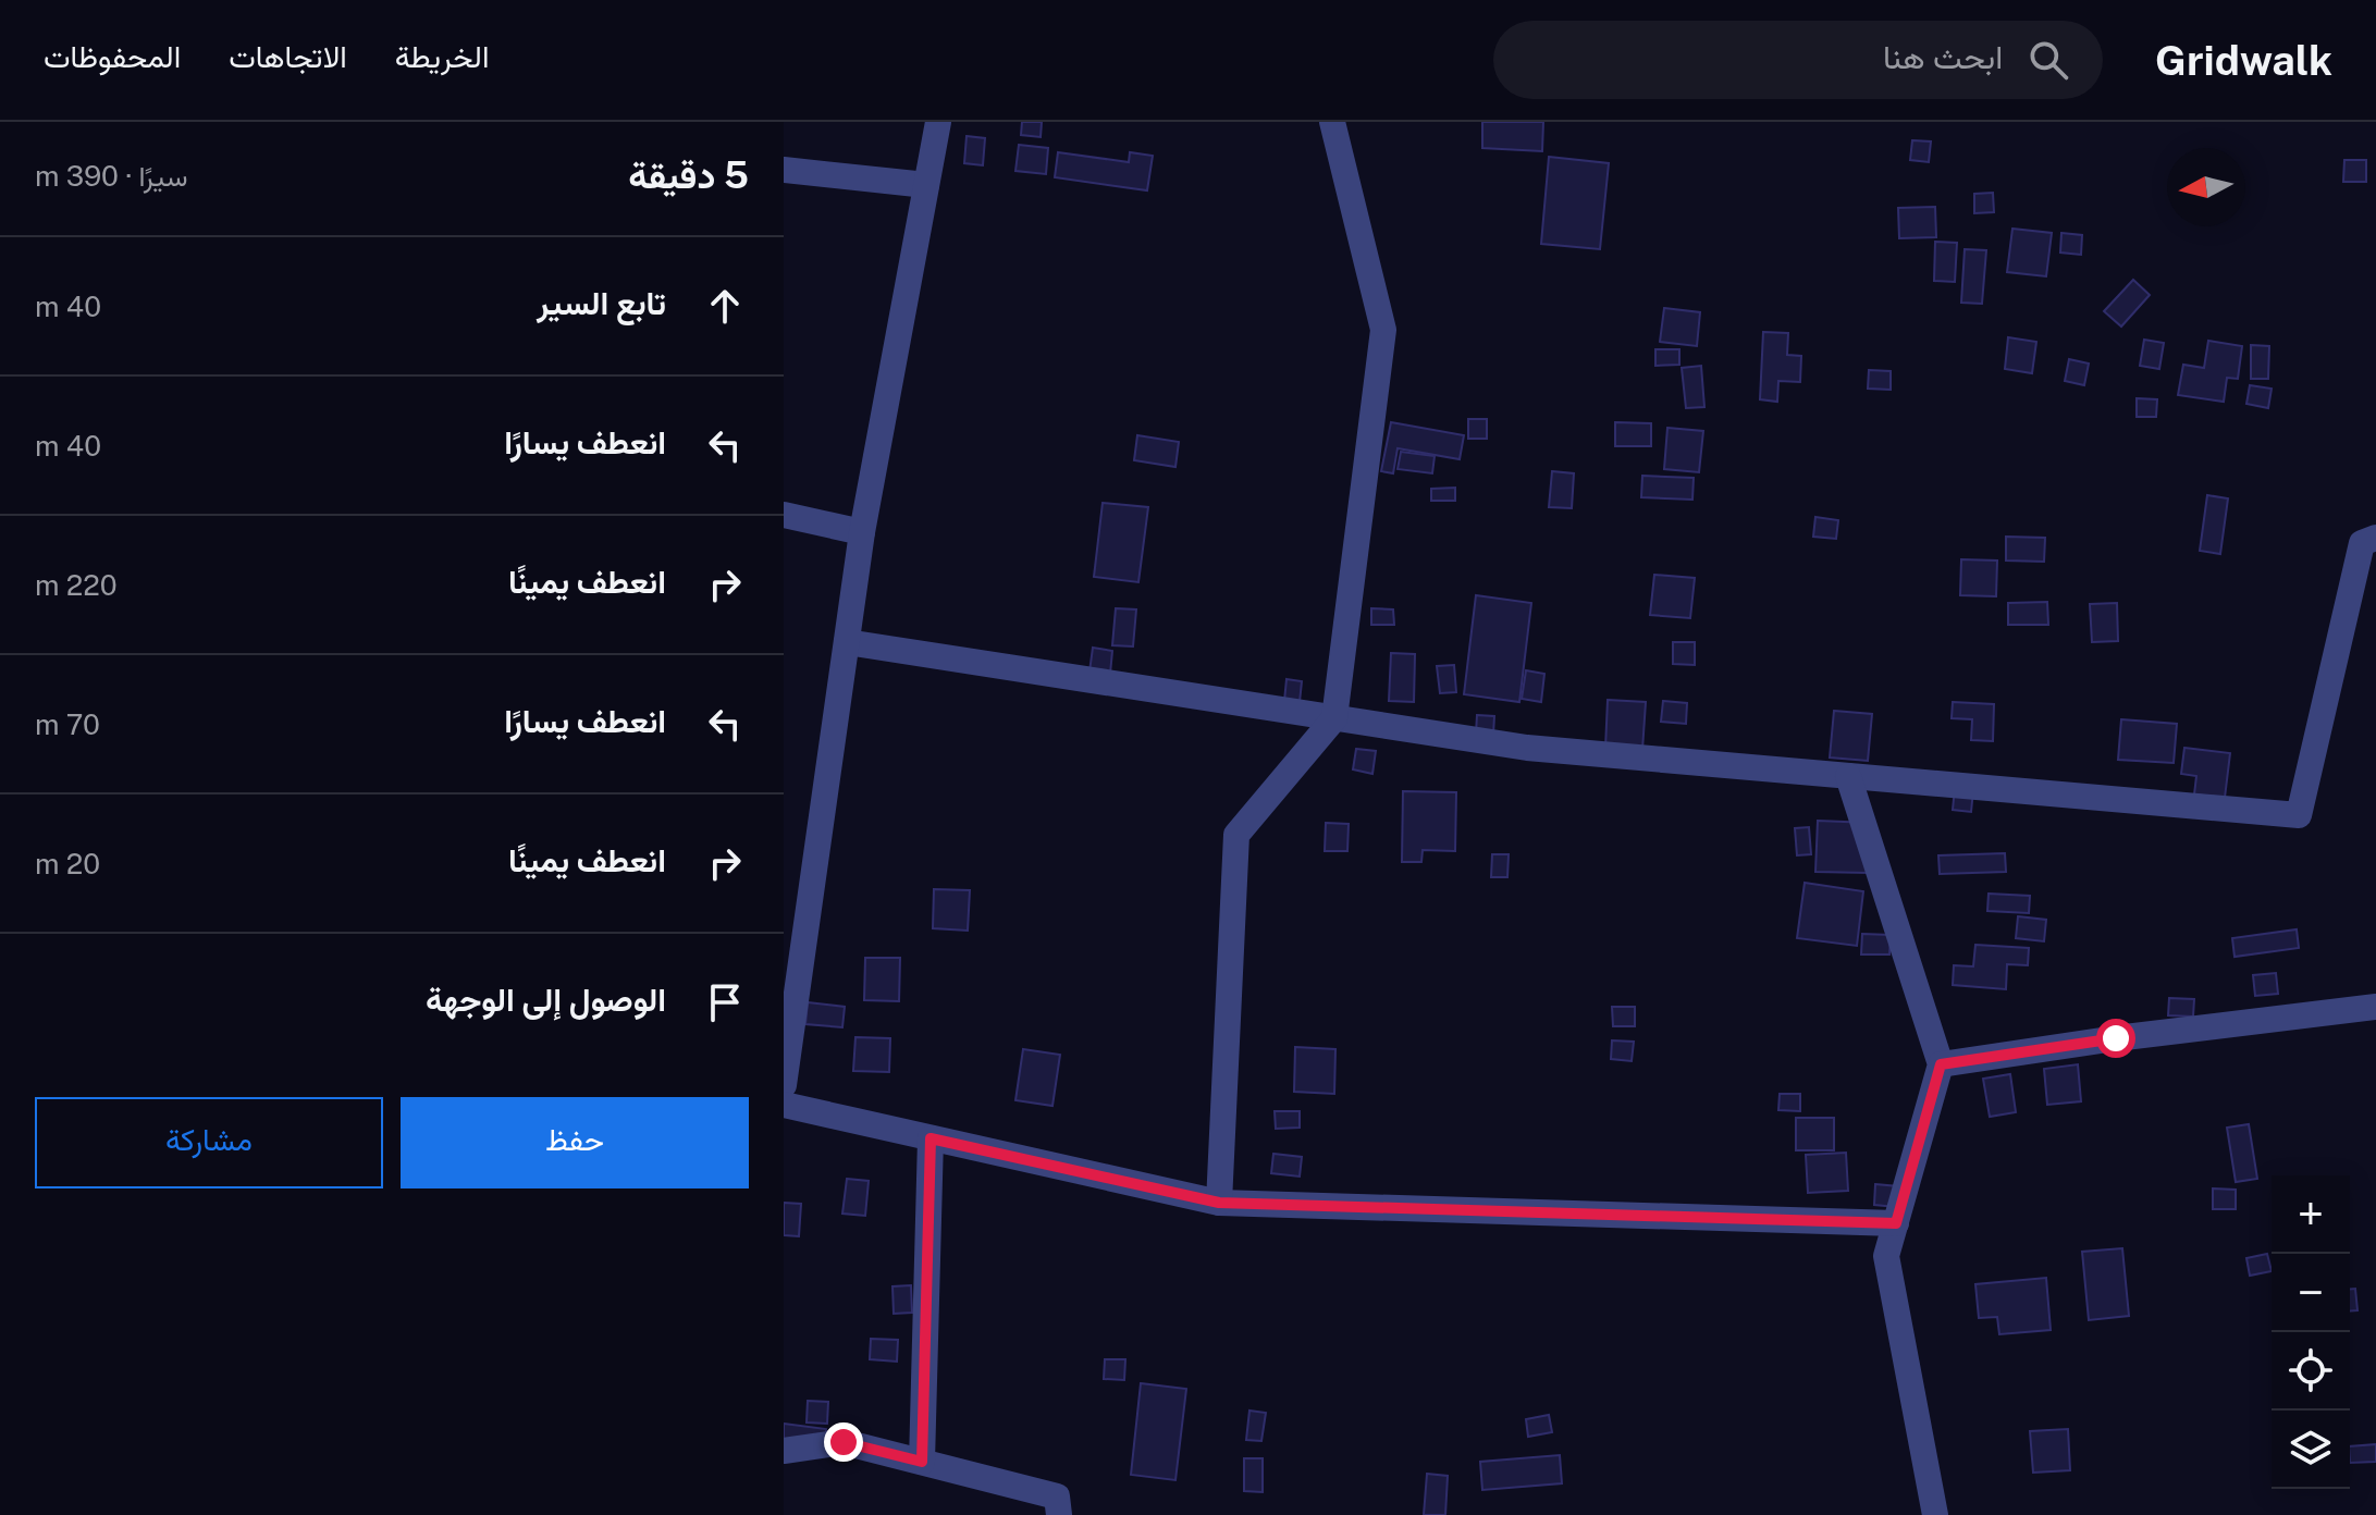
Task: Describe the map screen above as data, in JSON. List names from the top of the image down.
{
  "north": "left",
  "page": {
    "header": "Gridwalk",
    "search": "ابحث هنا",
    "nav": ["الخريطة", "الاتجاهات", "المحفوظات"],
    "heading": ["5 دقيقة", "سيرًا · 390 m"],
    "list": [
      ["تابع السير", "40 m"],
      ["انعطف يسارًا", "40 m"],
      ["انعطف يمينًا", "220 m"],
      ["انعطف يسارًا", "70 m"],
      ["انعطف يمينًا", "20 m"],
      "الوصول إلى الوجهة"
    ],
    "buttons": ["حفظ", "مشاركة"],
    "map_buttons": ["+", "−"]
  }
}
